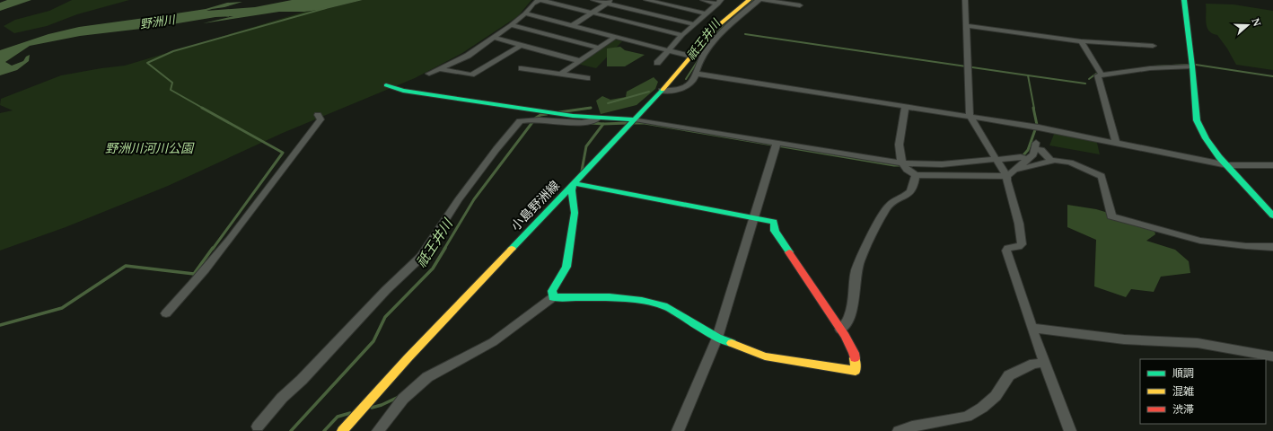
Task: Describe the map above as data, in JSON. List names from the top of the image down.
{
  "streets": {
    "street": ["小島野洲線"]
  },
  "water": ["野洲川", "祇王井川"],
  "parks": ["野洲川河川公園"],
  "legend": ["順調", "混雑", "渋滞"],
  "north": "right"
}
